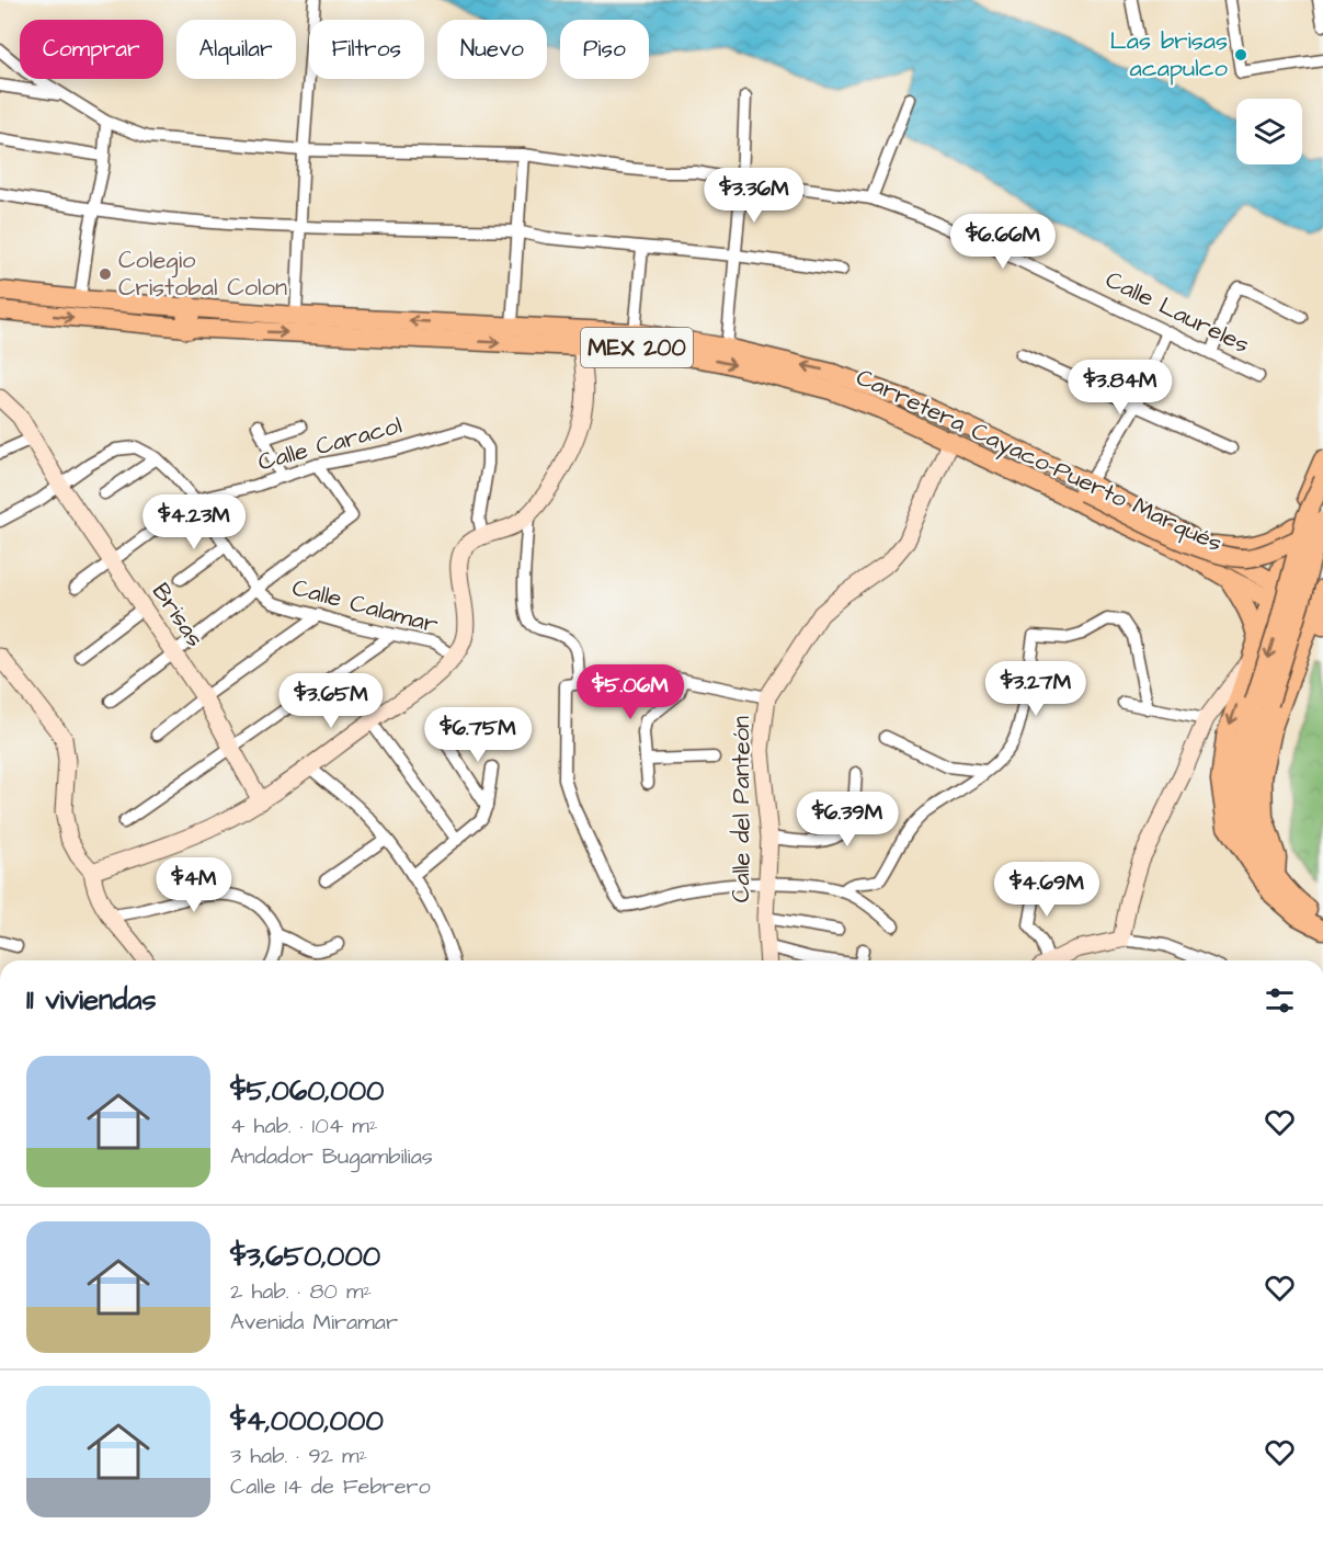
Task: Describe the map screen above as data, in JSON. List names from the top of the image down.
{
  "streets": {
    "main road": ["MEX 200", "Carretera Cayaco-Puerto Marqués"],
    "street": [
      "Calle Laureles",
      "Calle Caracol",
      "Calle Calamar",
      "Brisas",
      "Calle del Panteón"
    ]
  },
  "crossings": [
    ["Calle Caracol", "Calle Calamar"],
    ["Calle Caracol", "Brisas"],
    ["Carretera Cayaco-Puerto Marqués", "Calle del Panteón"],
    ["Calle Calamar", "Brisas"]
  ],
  "places": ["Las brisas acapulco", "Colegio Cristobal Colon"],
  "page": {
    "chip": [
      "Comprar",
      "Alquilar",
      "Filtros",
      "Nuevo",
      "Piso"
    ],
    "price": [
      "$3.36M",
      "$6.66M",
      "$3.84M",
      "$4.23M",
      "$3.27M",
      "$5.06M",
      "$3.65M",
      "$6.75M",
      "$6.39M",
      "$4M",
      "$4.69M"
    ],
    "heading": "11 viviendas",
    "list": [
      {
        "name": "$5,060,000",
        "note": "4 hab. · 104 m² · Andador Bugambilias"
      },
      {
        "name": "$3,650,000",
        "note": "2 hab. · 80 m² · Avenida Miramar"
      },
      {
        "name": "$4,000,000",
        "note": "3 hab. · 92 m² · Calle 14 de Febrero"
      }
    ]
  }
}
